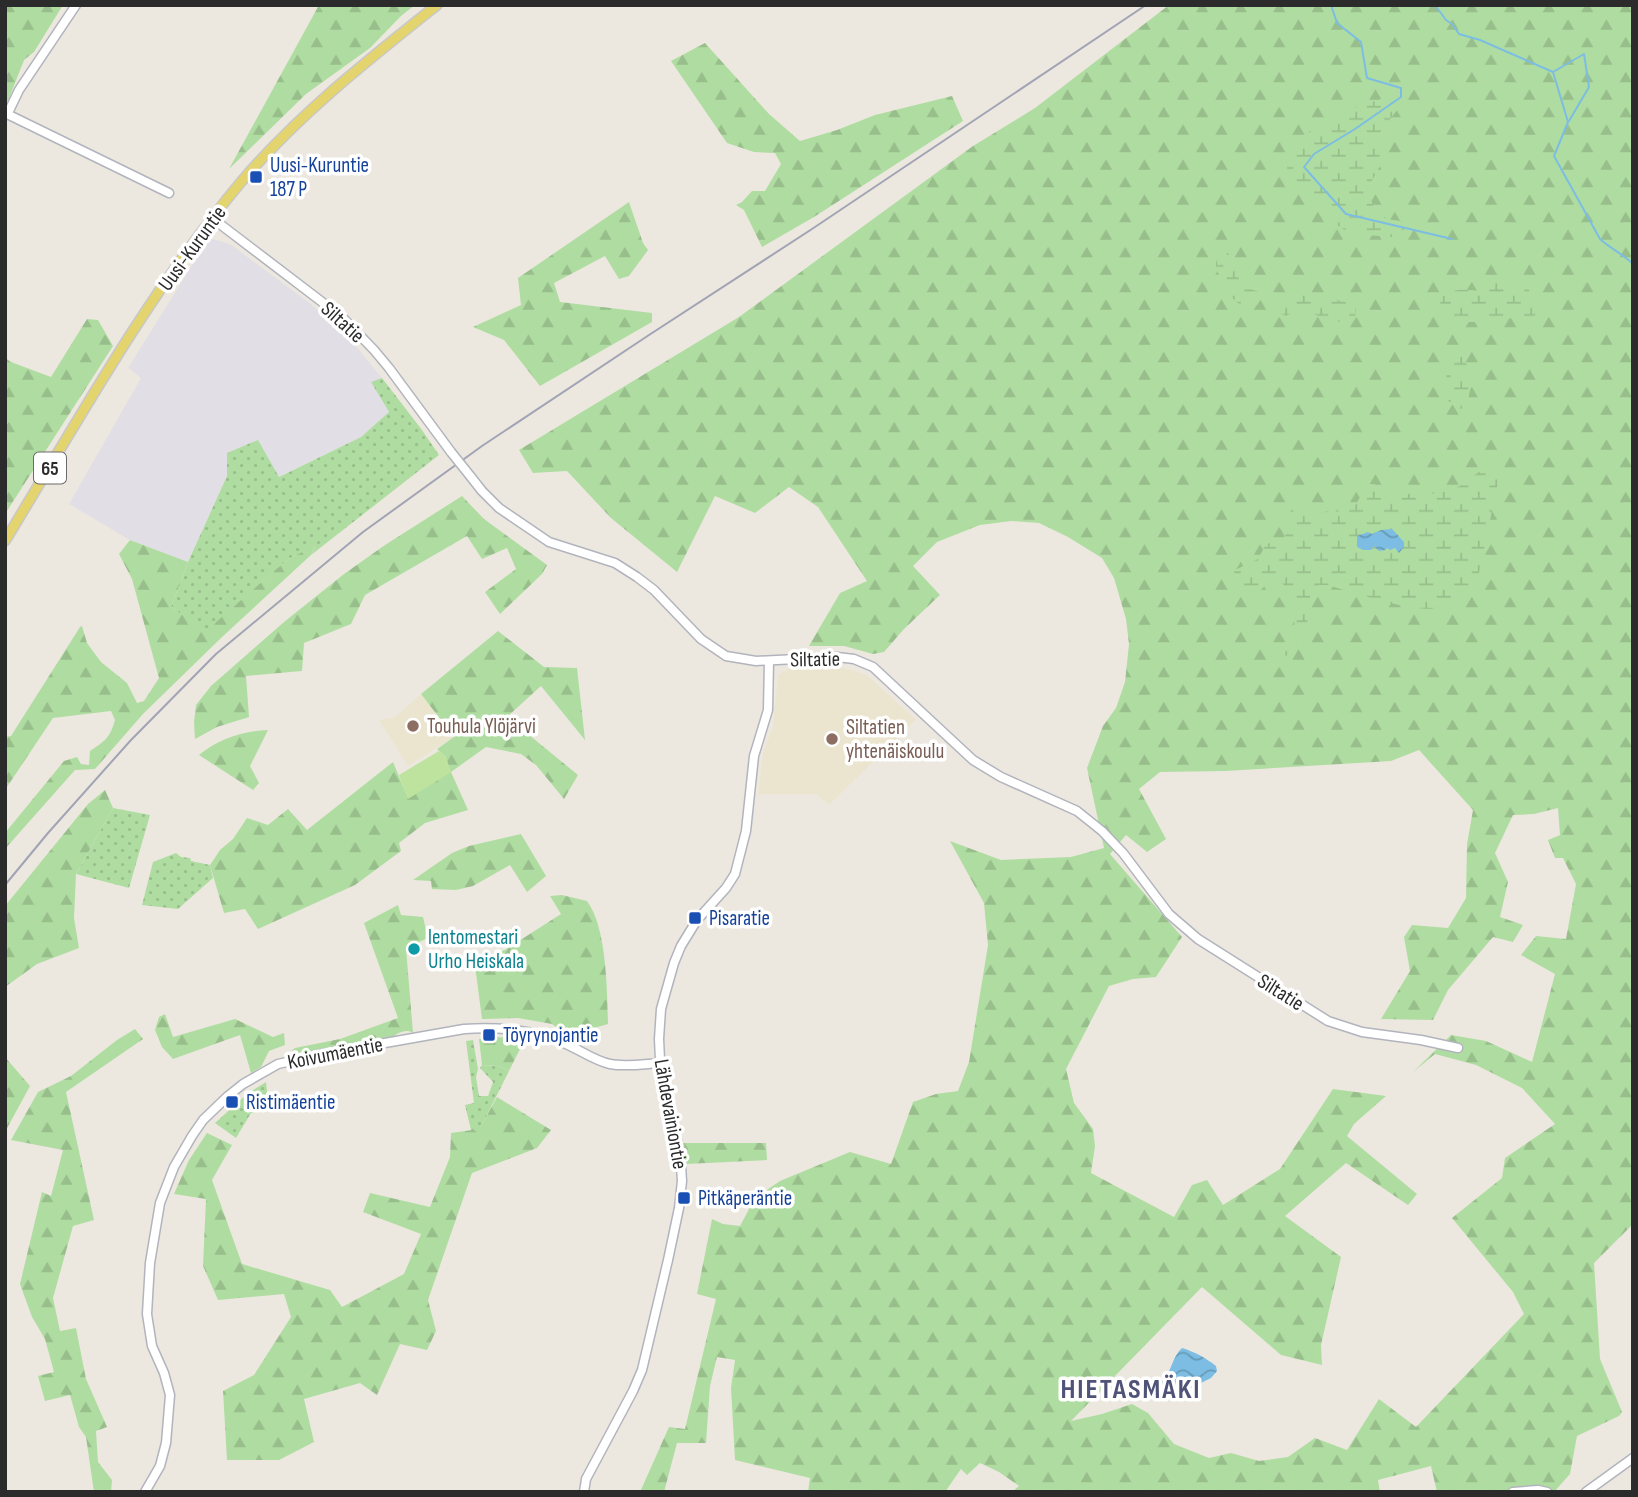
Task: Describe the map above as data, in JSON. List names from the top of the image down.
{
  "streets": {
    "main road": ["Uusi-Kuruntie", "65"],
    "street": ["Siltatie", "Koivumäentie", "Lähdevainiontie"]
  },
  "crossings": [
    ["Uusi-Kuruntie", "Siltatie"],
    ["Siltatie", "Lähdevainiontie"],
    ["Koivumäentie", "Lähdevainiontie"]
  ],
  "districts": ["HIETASMÄKI"],
  "places": {
    "transit": [
      "Uusi-Kuruntie 187 P",
      "Pisaratie",
      "Töyrynojantie",
      "Ristimäentie",
      "Pitkäperäntie"
    ],
    "other": ["Touhula Ylöjärvi", "Siltatien yhtenäiskoulu", "lentomestari Urho Heiskala"]
  }
}
